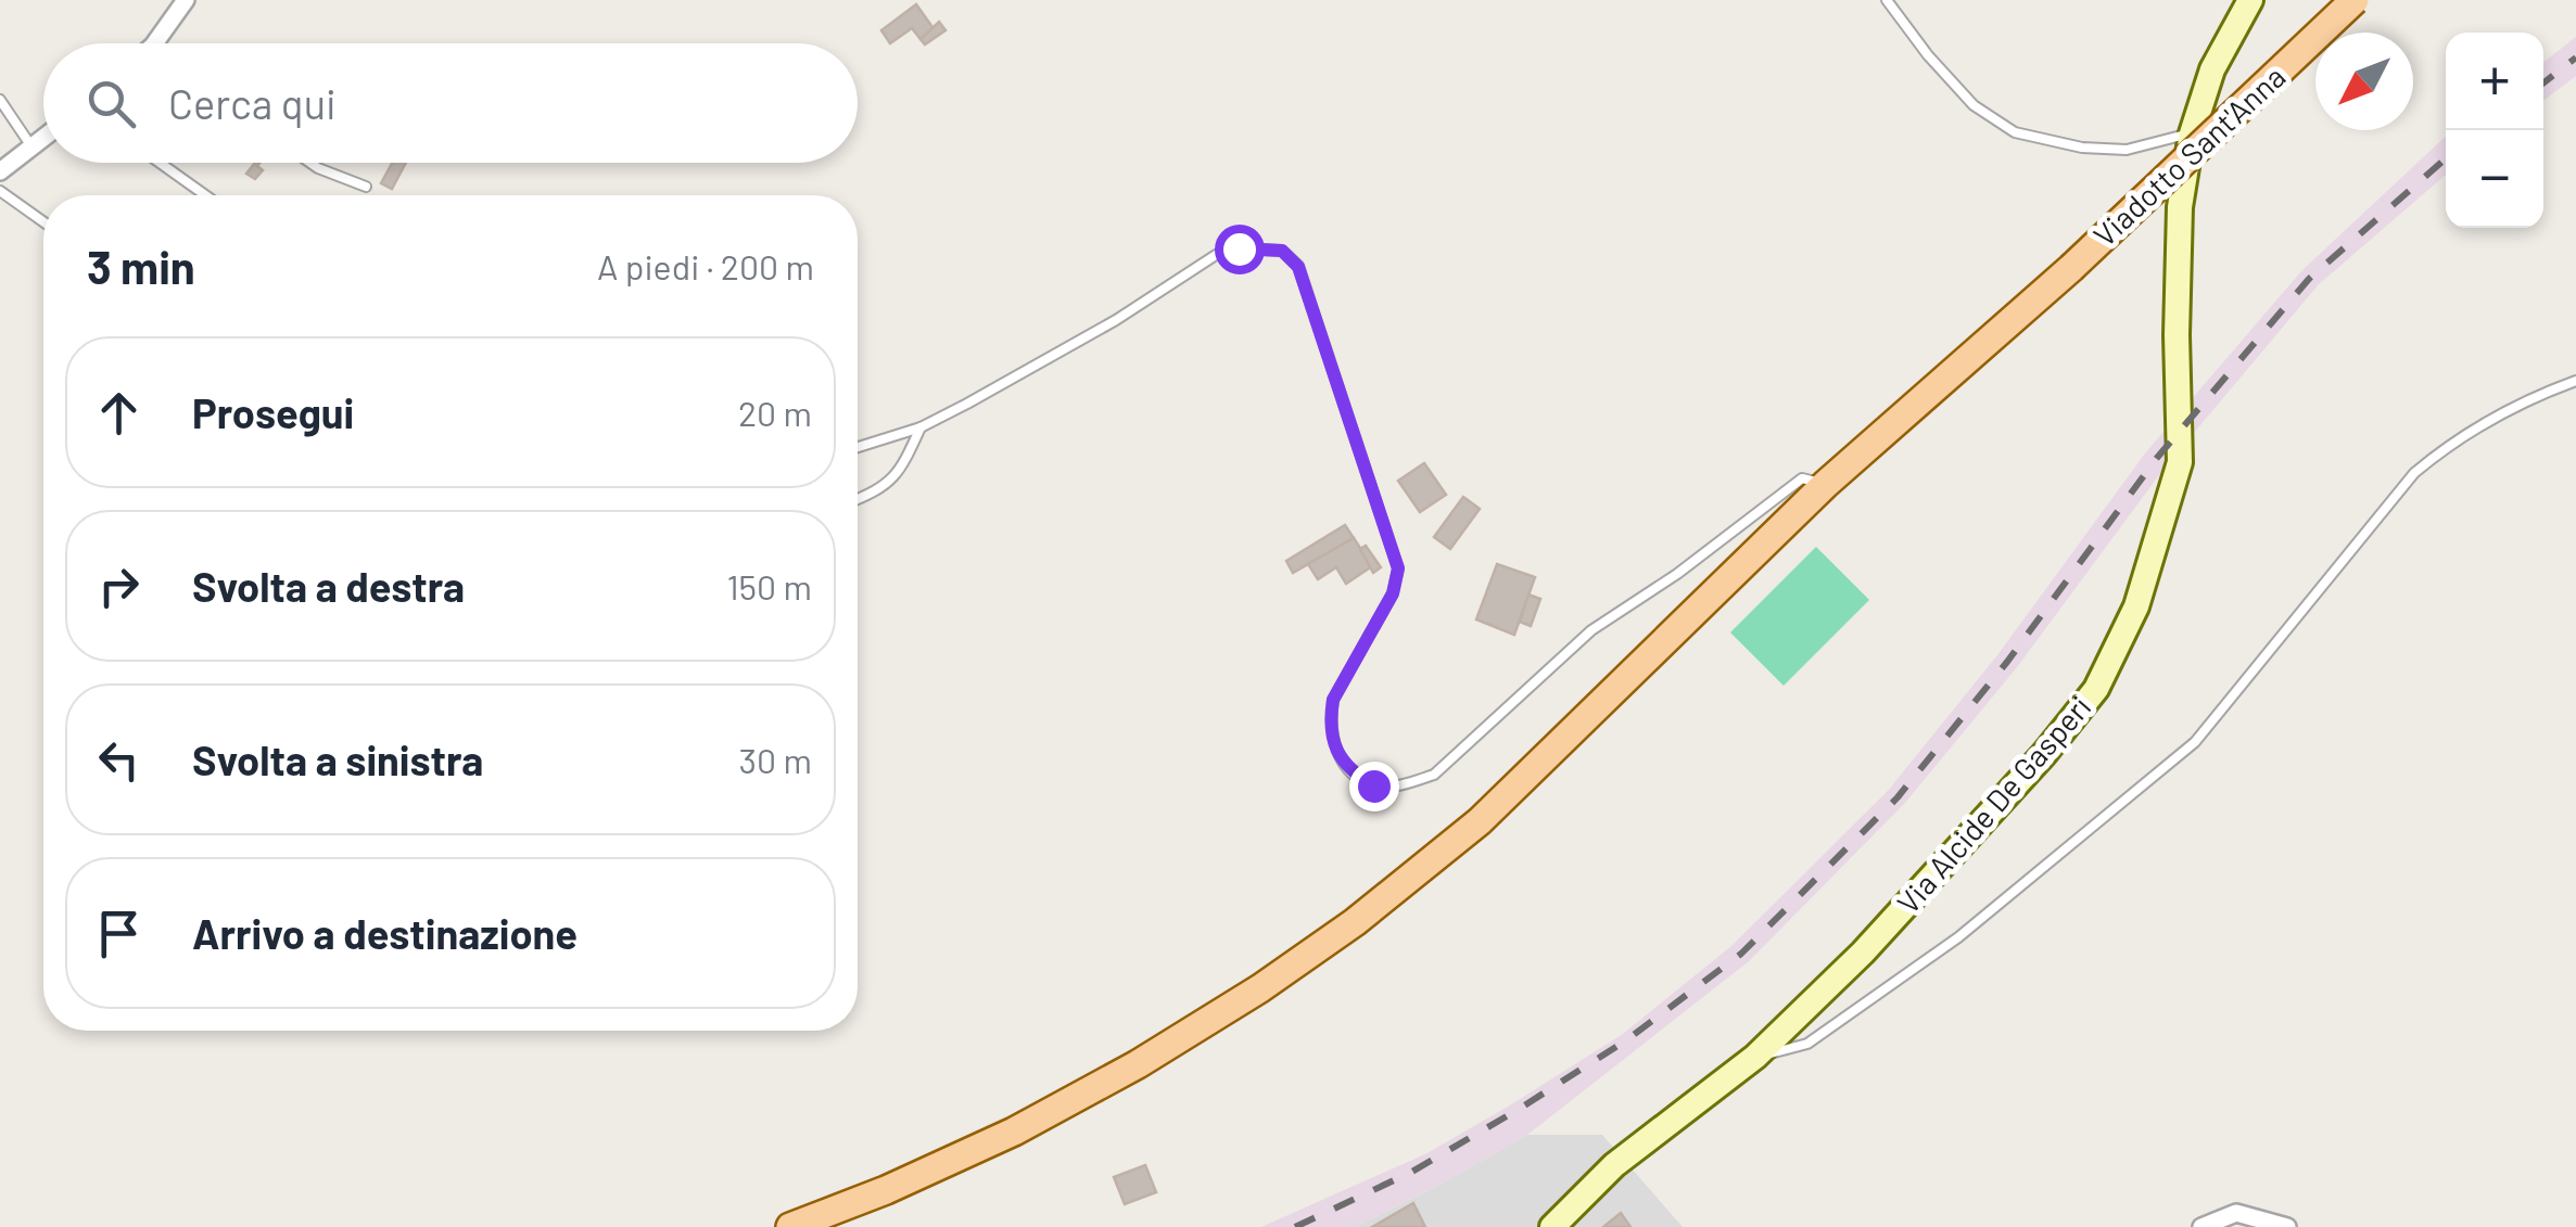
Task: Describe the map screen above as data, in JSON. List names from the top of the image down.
{
  "streets": {
    "main road": ["Viadotto Sant'Anna", "Via Alcide De Gasperi"]
  },
  "north": "bottom left",
  "page": {
    "map_buttons": ["+", "−"],
    "search": "Cerca qui",
    "heading": ["3 min", "A piedi · 200 m"],
    "list": [
      ["Prosegui", "20 m"],
      ["Svolta a destra", "150 m"],
      ["Svolta a sinistra", "30 m"],
      "Arrivo a destinazione"
    ]
  }
}
